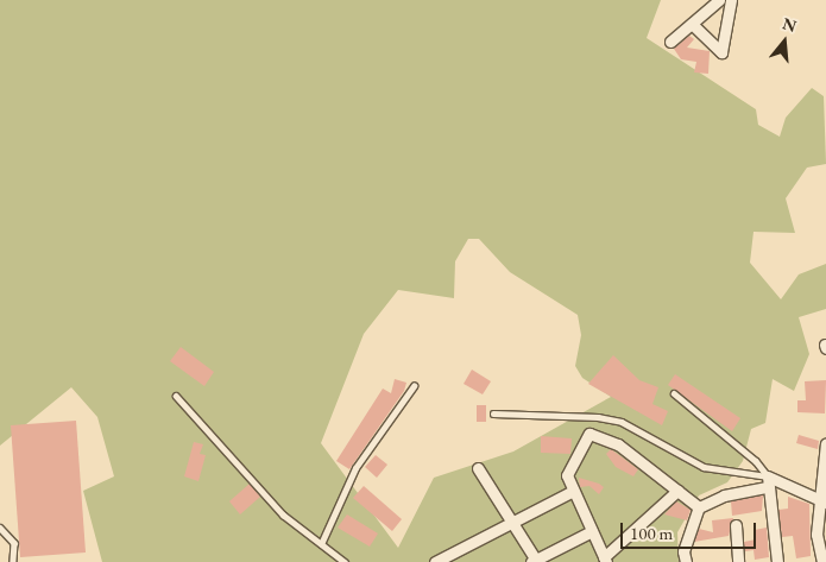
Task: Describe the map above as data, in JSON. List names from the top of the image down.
{
  "scale_bar": "100 m",
  "north": "top"
}
